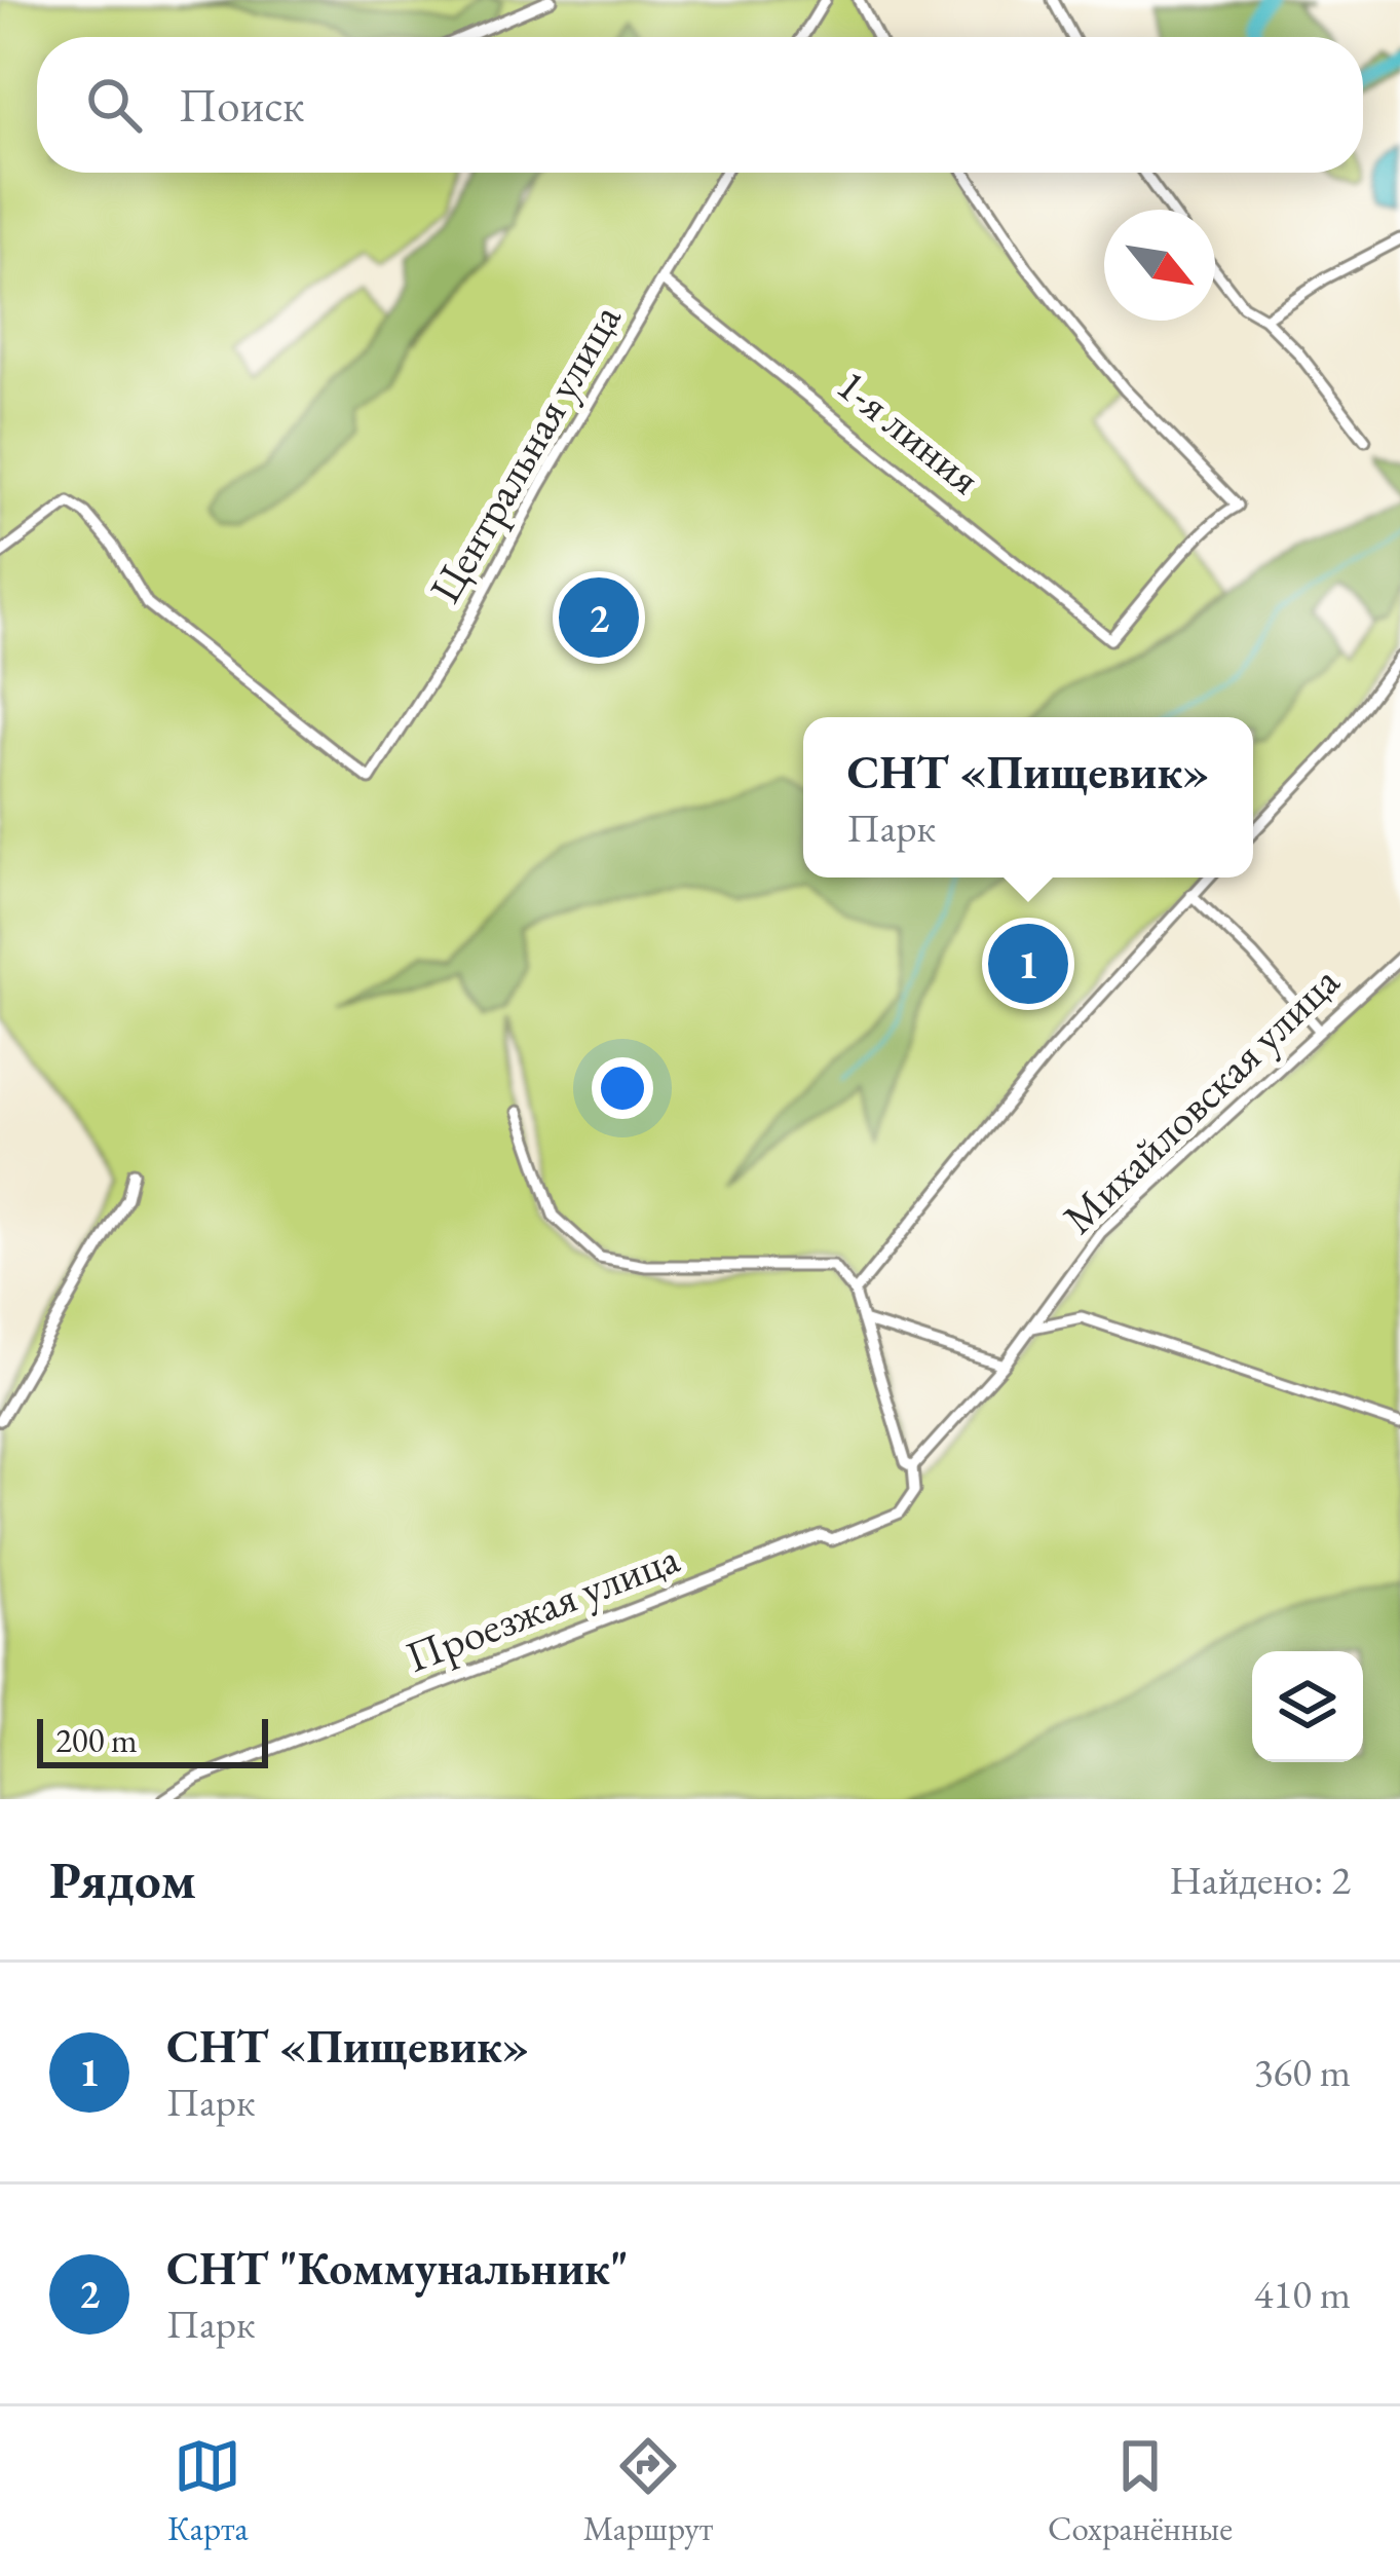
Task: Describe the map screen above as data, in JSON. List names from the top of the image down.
{
  "streets": {
    "street": [
      "1-я линия",
      "Центральная улица",
      "Михайловская улица",
      "Проезжая улица"
    ]
  },
  "crossings": [
    ["1-я линия", "Центральная улица"],
    ["Михайловская улица", "Проезжая улица"]
  ],
  "scale_bar": "200 m",
  "north": "bottom right",
  "page": {
    "search": "Поиск",
    "pins": ["2", "1"],
    "popup": ["СНТ «Пищевик»", "Парк"],
    "scale": "200 m",
    "heading": ["Рядом", "Найдено: 2"],
    "list": [
      {
        "mark": "1",
        "name": "СНТ «Пищевик»",
        "note": "Парк",
        "value": "360 m"
      },
      {
        "mark": "2",
        "name": "СНТ \"Коммунальник\"",
        "note": "Парк",
        "value": "410 m"
      }
    ],
    "nav": ["Карта", "Маршрут", "Сохранённые"]
  }
}
